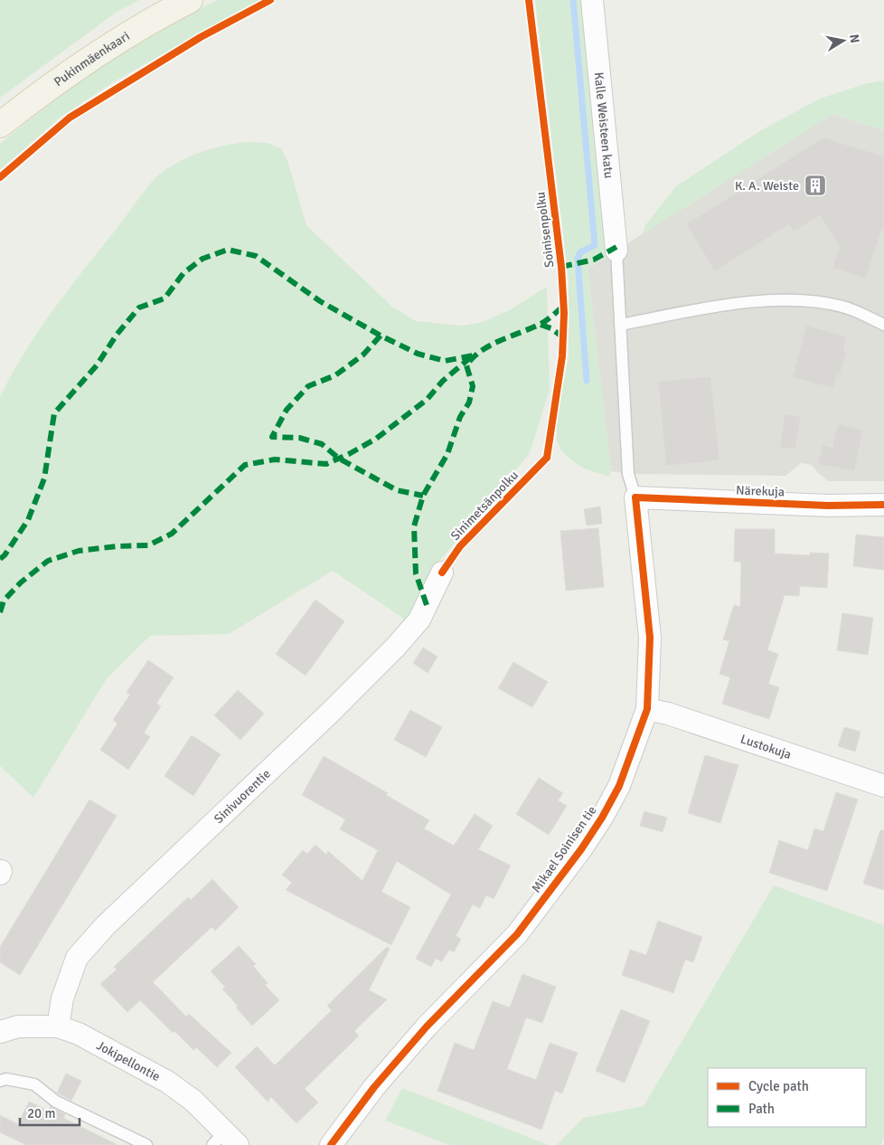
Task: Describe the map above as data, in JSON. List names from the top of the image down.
{
  "streets": {
    "main road": ["Pukinmäenkaari"],
    "street": [
      "Kalle Weisteen katu",
      "Närekuja",
      "Lustokuja",
      "Sinivuorentie",
      "Mikael Soinisen tie",
      "Jokipellontie"
    ],
    "cycle path": ["Soinisenpolku", "Sinimetsänpolku"]
  },
  "crossings": [
    ["Närekuja", "Mikael Soinisen tie"],
    ["Lustokuja", "Mikael Soinisen tie"],
    ["Sinivuorentie", "Jokipellontie"]
  ],
  "places": {
    "building": ["K. A. Weiste"]
  },
  "legend": ["Cycle path", "Path"],
  "scale_bar": "20 m",
  "north": "right"
}
